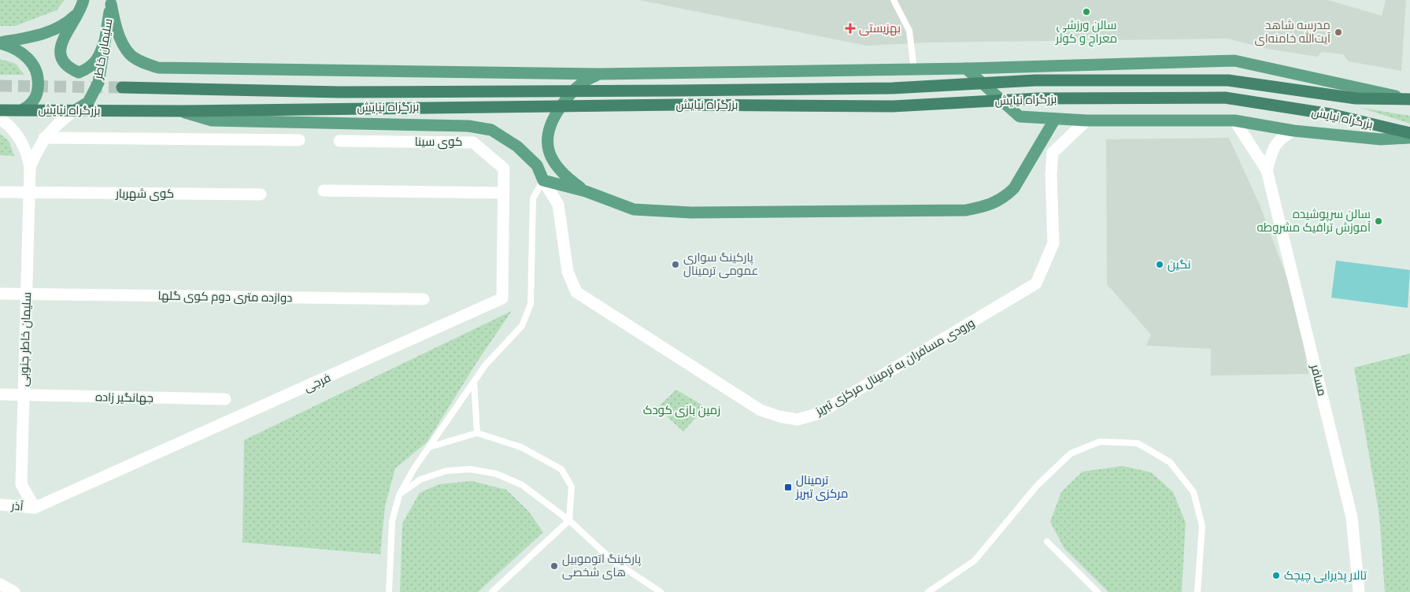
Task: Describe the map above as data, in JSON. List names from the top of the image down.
{
  "streets": {
    "highway": ["بزرگراه نیایش"],
    "main road": ["سلیمان خاطر"],
    "street": [
      "کوی سینا",
      "کوی شهریار",
      "دوازده متری دوم کوی گلها",
      "سلیمان خاطر جنوبی",
      "ورودی مسافران به ترمینال مرکزی تبریز",
      "مسافر",
      "فرجی",
      "جهانگیر زاده",
      "آذر"
    ]
  },
  "crossings": [
    ["سلیمان خاطر", "بزرگراه نیایش"],
    ["سلیمان خاطر", "سلیمان خاطر جنوبی"],
    ["بزرگراه نیایش", "سلیمان خاطر جنوبی"],
    ["کوی سینا", "فرجی"],
    ["کوی شهریار", "سلیمان خاطر جنوبی"],
    ["دوازده متری دوم کوی گلها", "سلیمان خاطر جنوبی"],
    ["سلیمان خاطر جنوبی", "فرجی"],
    ["سلیمان خاطر جنوبی", "جهانگیر زاده"],
    ["سلیمان خاطر جنوبی", "آذر"],
    ["فرجی", "آذر"]
  ],
  "parks": ["زمین بازی کودک"],
  "places": {
    "other": [
      "سالن ورزشی معراج و کوثر",
      "مدرسه شاهد آیت‌الله خامنه‌ای",
      "سالن سرپوشیده آموزش ترافیک مشروطه",
      "پارکینگ سواری عمومی ترمینال",
      "نگین",
      "پارکینگ اتوموبیل های شخصی",
      "تالار پذیرایی چیچک"
    ],
    "health": ["بهزیستی"],
    "transit": ["ترمینال مرکزی تبریز"]
  }
}
